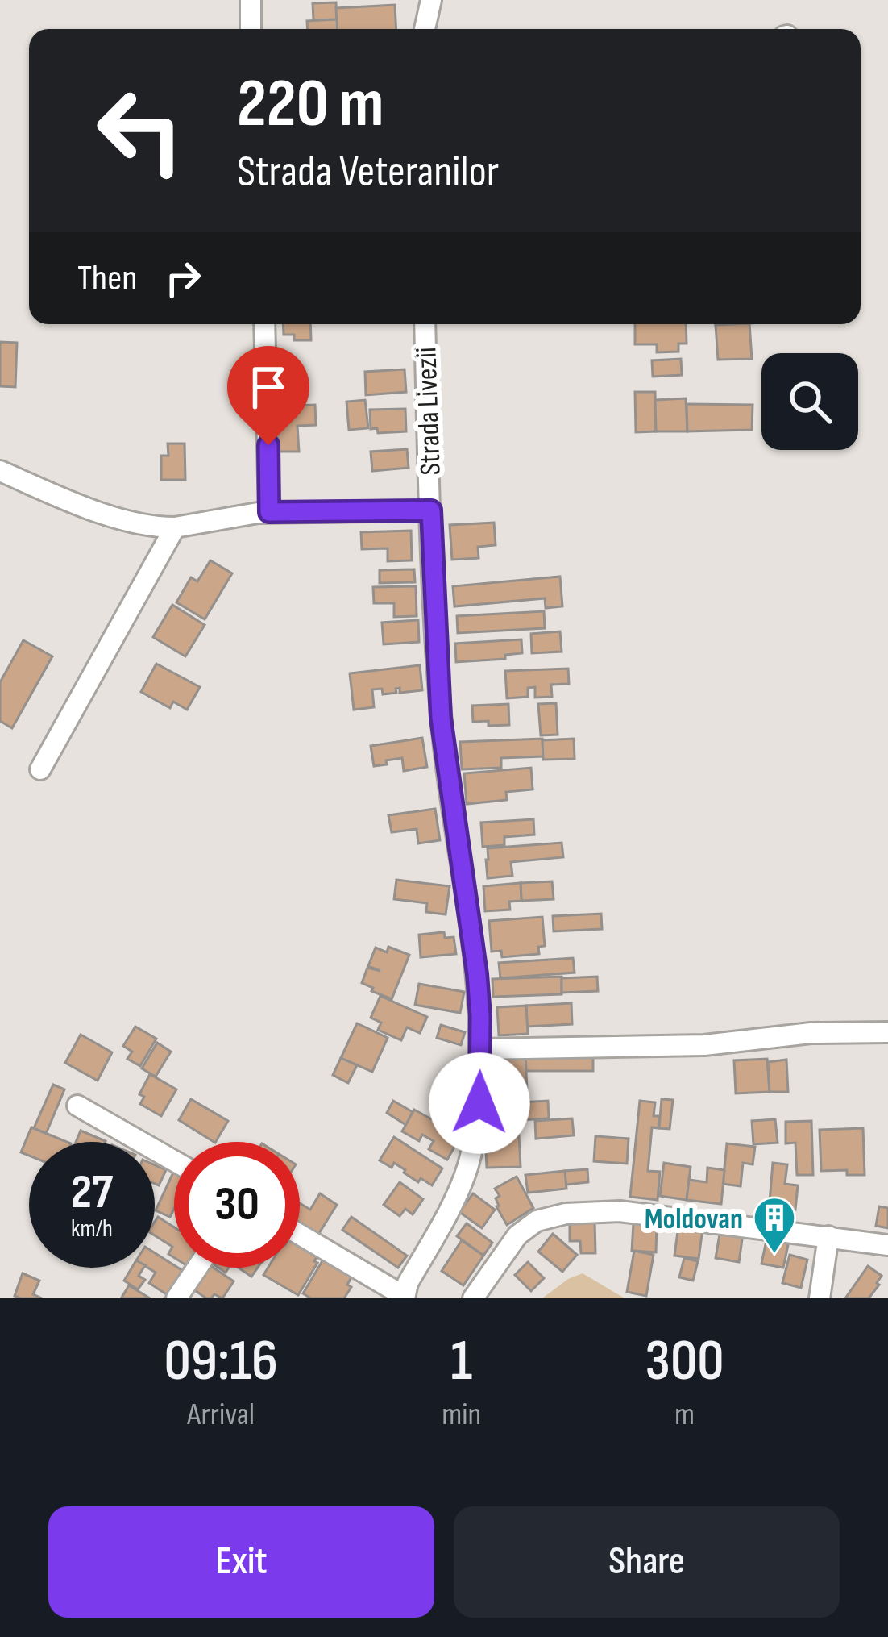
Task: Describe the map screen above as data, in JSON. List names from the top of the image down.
{
  "streets": {
    "street": ["Strada Livezii"]
  },
  "places": {
    "building": ["Moldovan"]
  },
  "page": {
    "turn": ["220 m", "Strada Veteranilor"],
    "then": "Then",
    "speed": "27 km/h",
    "limit": "30",
    "eta": [
      "09:16",
      "Arrival",
      "1",
      "min",
      "300",
      "m"
    ],
    "buttons": ["Exit", "Share"]
  }
}
